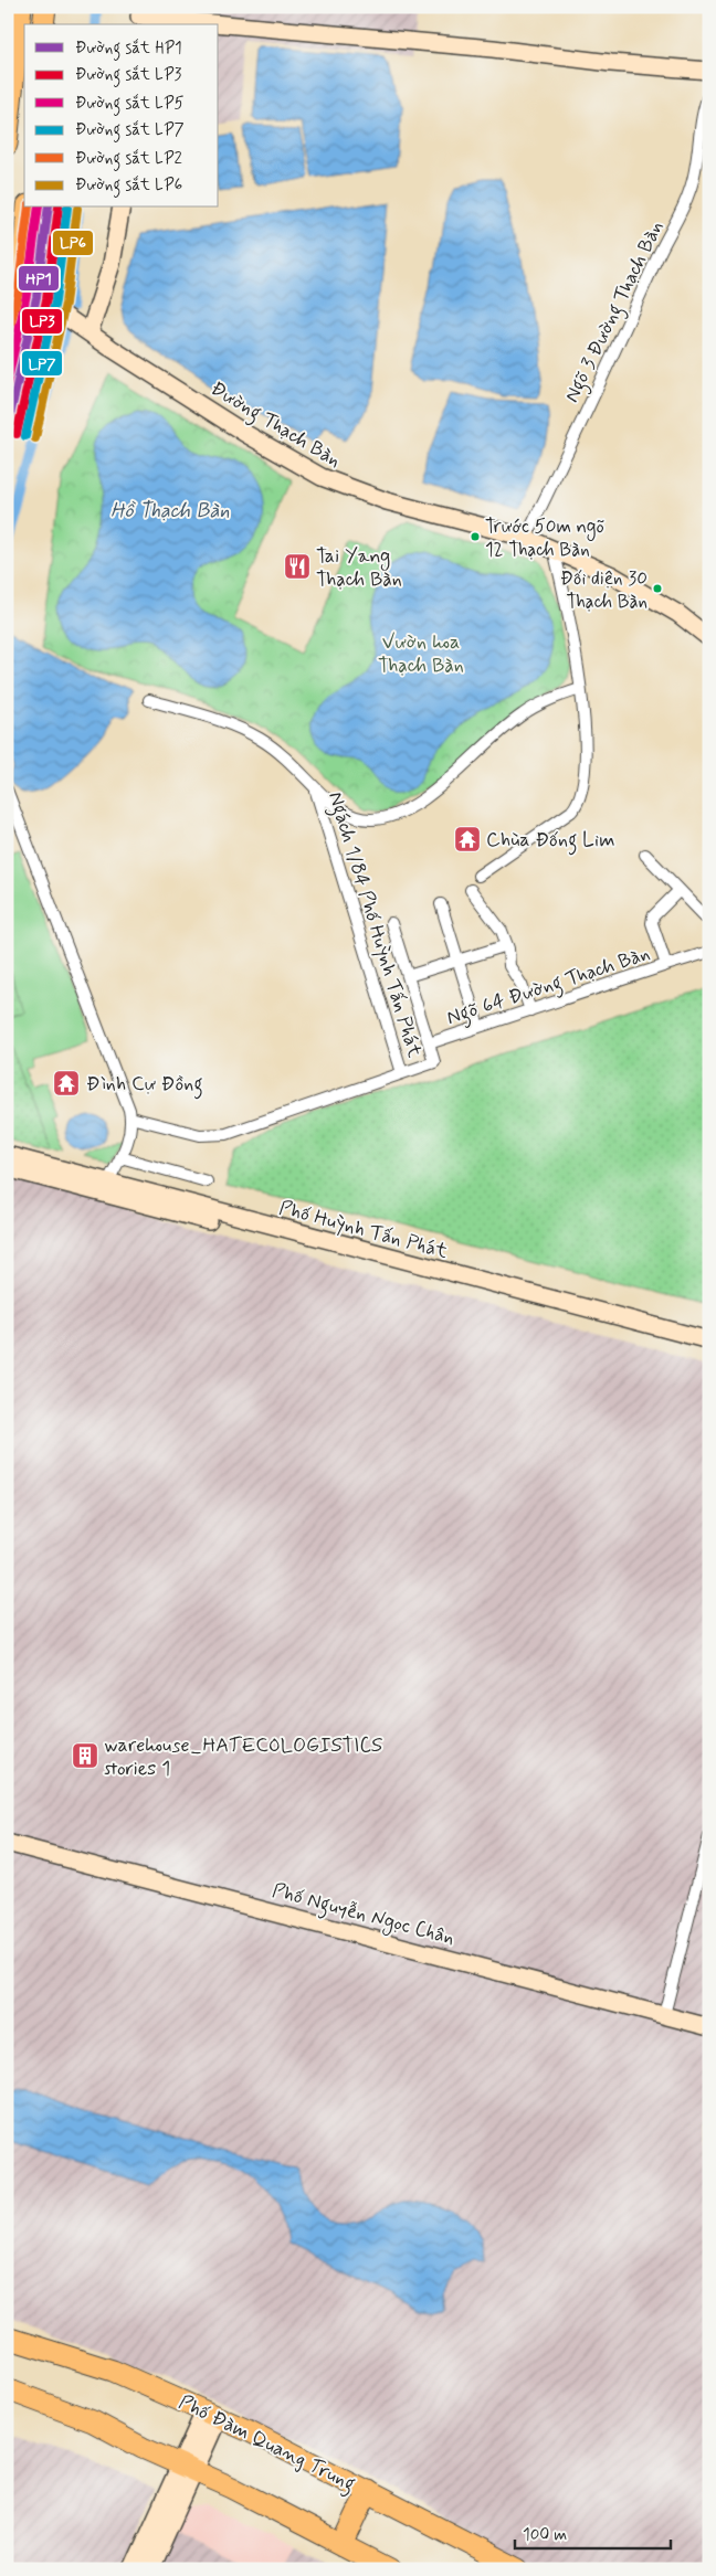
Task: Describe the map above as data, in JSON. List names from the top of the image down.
{
  "streets": {
    "highway": ["Phố Đàm Quang Trung"],
    "street": [
      "Ngõ 3 Đường Thạch Bàn",
      "Đường Thạch Bàn",
      "Ngách 1/84 Phố Huỳnh Tấn Phát",
      "Ngõ 64 Đường Thạch Bàn",
      "Phố Huỳnh Tấn Phát",
      "Phố Nguyễn Ngọc Chân"
    ]
  },
  "crossings": [
    ["Ngõ 3 Đường Thạch Bàn", "Đường Thạch Bàn"]
  ],
  "water": ["Hồ Thạch Bàn"],
  "parks": ["Vườn hoa Thạch Bàn"],
  "places": {
    "other": ["Trước 50m ngõ 12 Thạch Bàn", "Đối diện 30 Thạch Bàn"],
    "restaurant": ["Tai Yang Thạch Bàn"],
    "temple": ["Chùa Đống Lim", "Đình Cự Đồng"],
    "building": ["warehouse_HATECOLOGISTICS stories 1"]
  },
  "lines": [
    "rail line HP1",
    "rail line LP3",
    "rail line LP5",
    "rail line LP7",
    "rail line LP2",
    "rail line LP6"
  ],
  "legend": [
    "Đường sắt HP1",
    "Đường sắt LP3",
    "Đường sắt LP5",
    "Đường sắt LP7",
    "Đường sắt LP2",
    "Đường sắt LP6"
  ],
  "scale_bar": "100 m"
}
